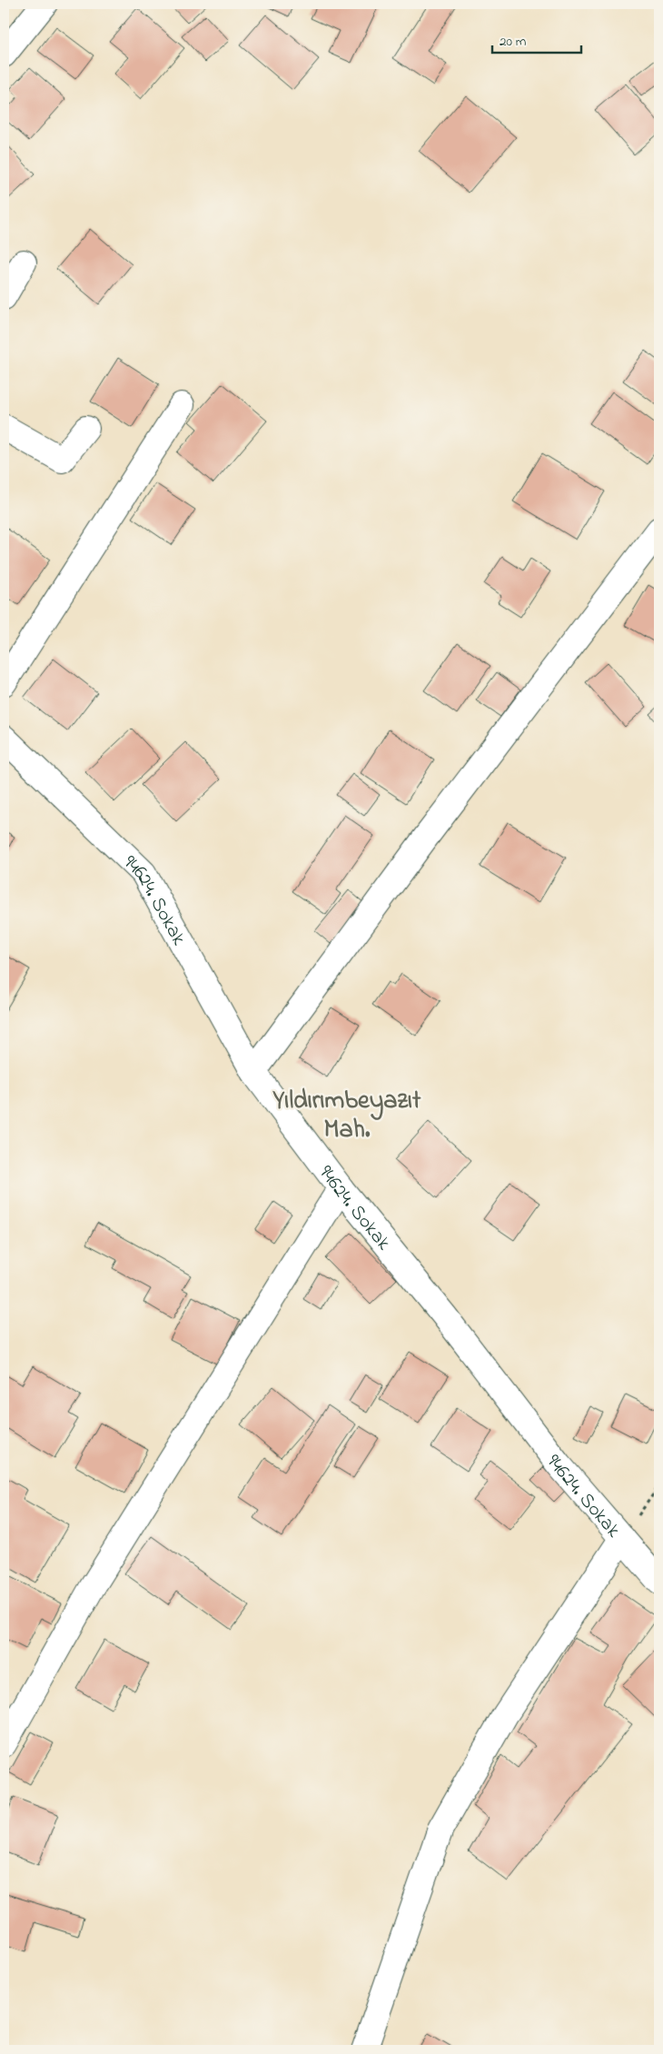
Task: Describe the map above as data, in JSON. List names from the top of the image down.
{
  "streets": {
    "street": ["94624. Sokak"]
  },
  "districts": ["Yıldırımbeyazıt Mah."],
  "scale_bar": "20 m"
}
